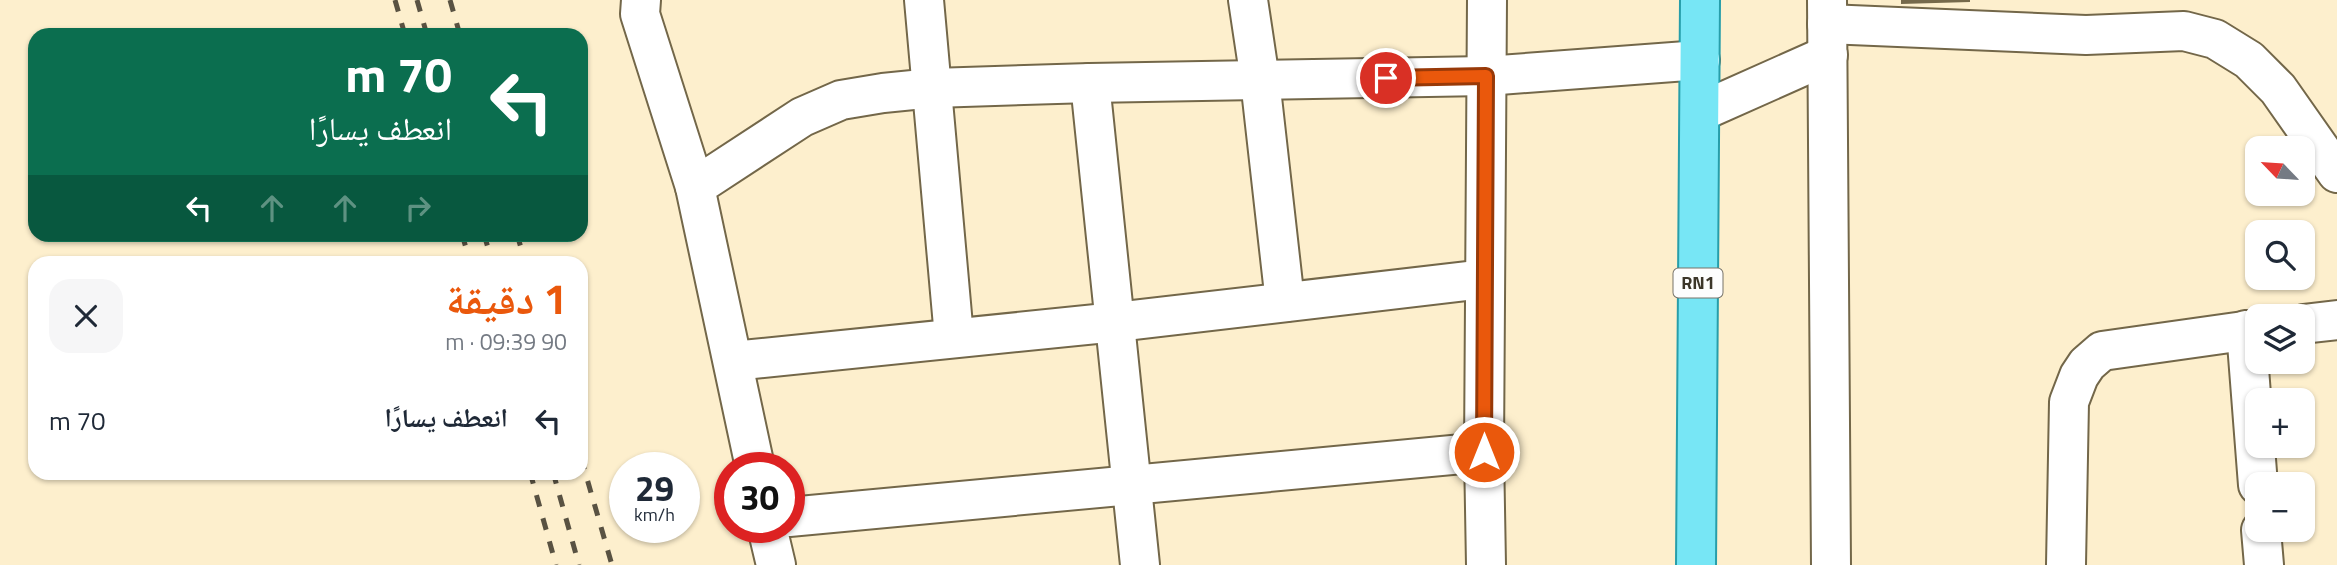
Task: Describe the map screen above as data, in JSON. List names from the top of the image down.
{
  "streets": {
    "main road": ["RN1"]
  },
  "north": "top left",
  "page": {
    "turn": ["70 m", "انعطف يسارًا"],
    "map_buttons": ["+", "−"],
    "heading": ["1 دقيقة", "90 m · 09:39"],
    "list": [
      {
        "name": "انعطف يسارًا",
        "value": "70 m"
      }
    ],
    "speed": "29 km/h",
    "limit": "30"
  }
}
